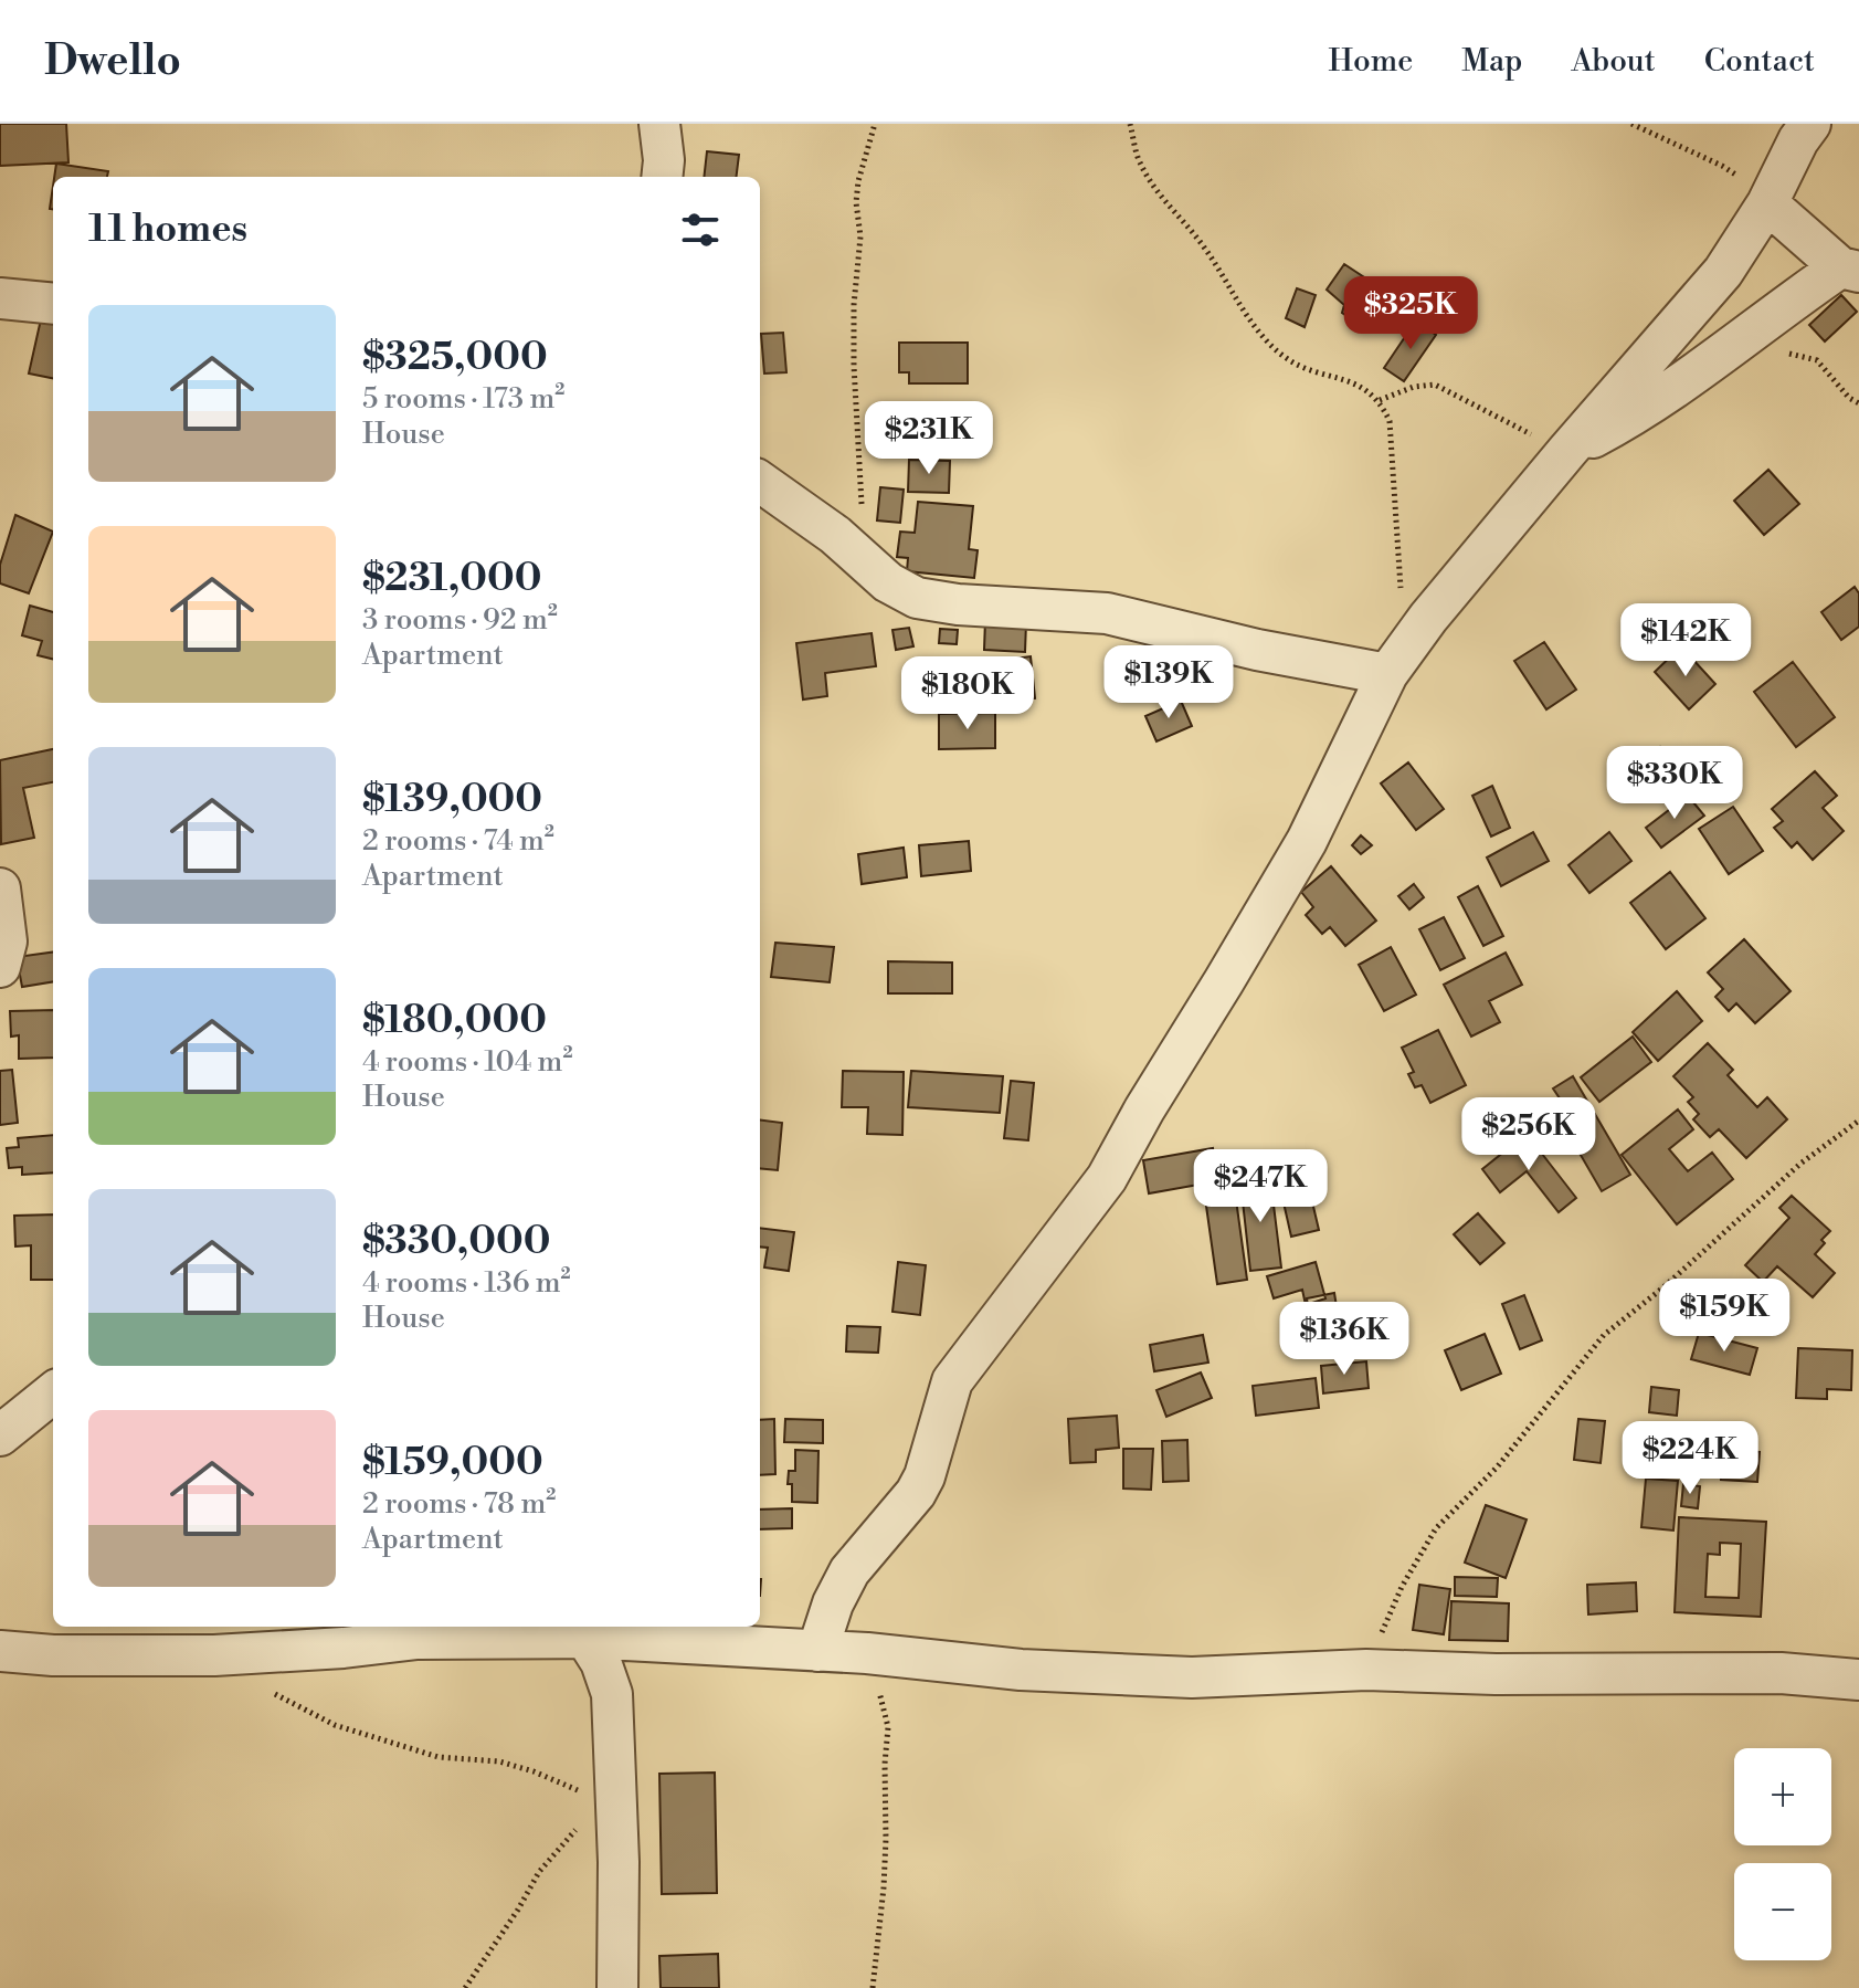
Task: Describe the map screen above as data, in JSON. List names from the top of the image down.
{
  "page": {
    "header": "Dwello",
    "nav": [
      "Home",
      "Map",
      "About",
      "Contact"
    ],
    "heading": "11 homes",
    "price": [
      "$325K",
      "$231K",
      "$142K",
      "$139K",
      "$180K",
      "$330K",
      "$256K",
      "$247K",
      "$159K",
      "$136K",
      "$224K"
    ],
    "list": [
      {
        "name": "$325,000",
        "note": "5 rooms · 173 m² · House"
      },
      {
        "name": "$231,000",
        "note": "3 rooms · 92 m² · Apartment"
      },
      {
        "name": "$139,000",
        "note": "2 rooms · 74 m² · Apartment"
      },
      {
        "name": "$180,000",
        "note": "4 rooms · 104 m² · House"
      },
      {
        "name": "$330,000",
        "note": "4 rooms · 136 m² · House"
      },
      {
        "name": "$159,000",
        "note": "2 rooms · 78 m² · Apartment"
      }
    ],
    "map_buttons": ["+", "−"]
  }
}
